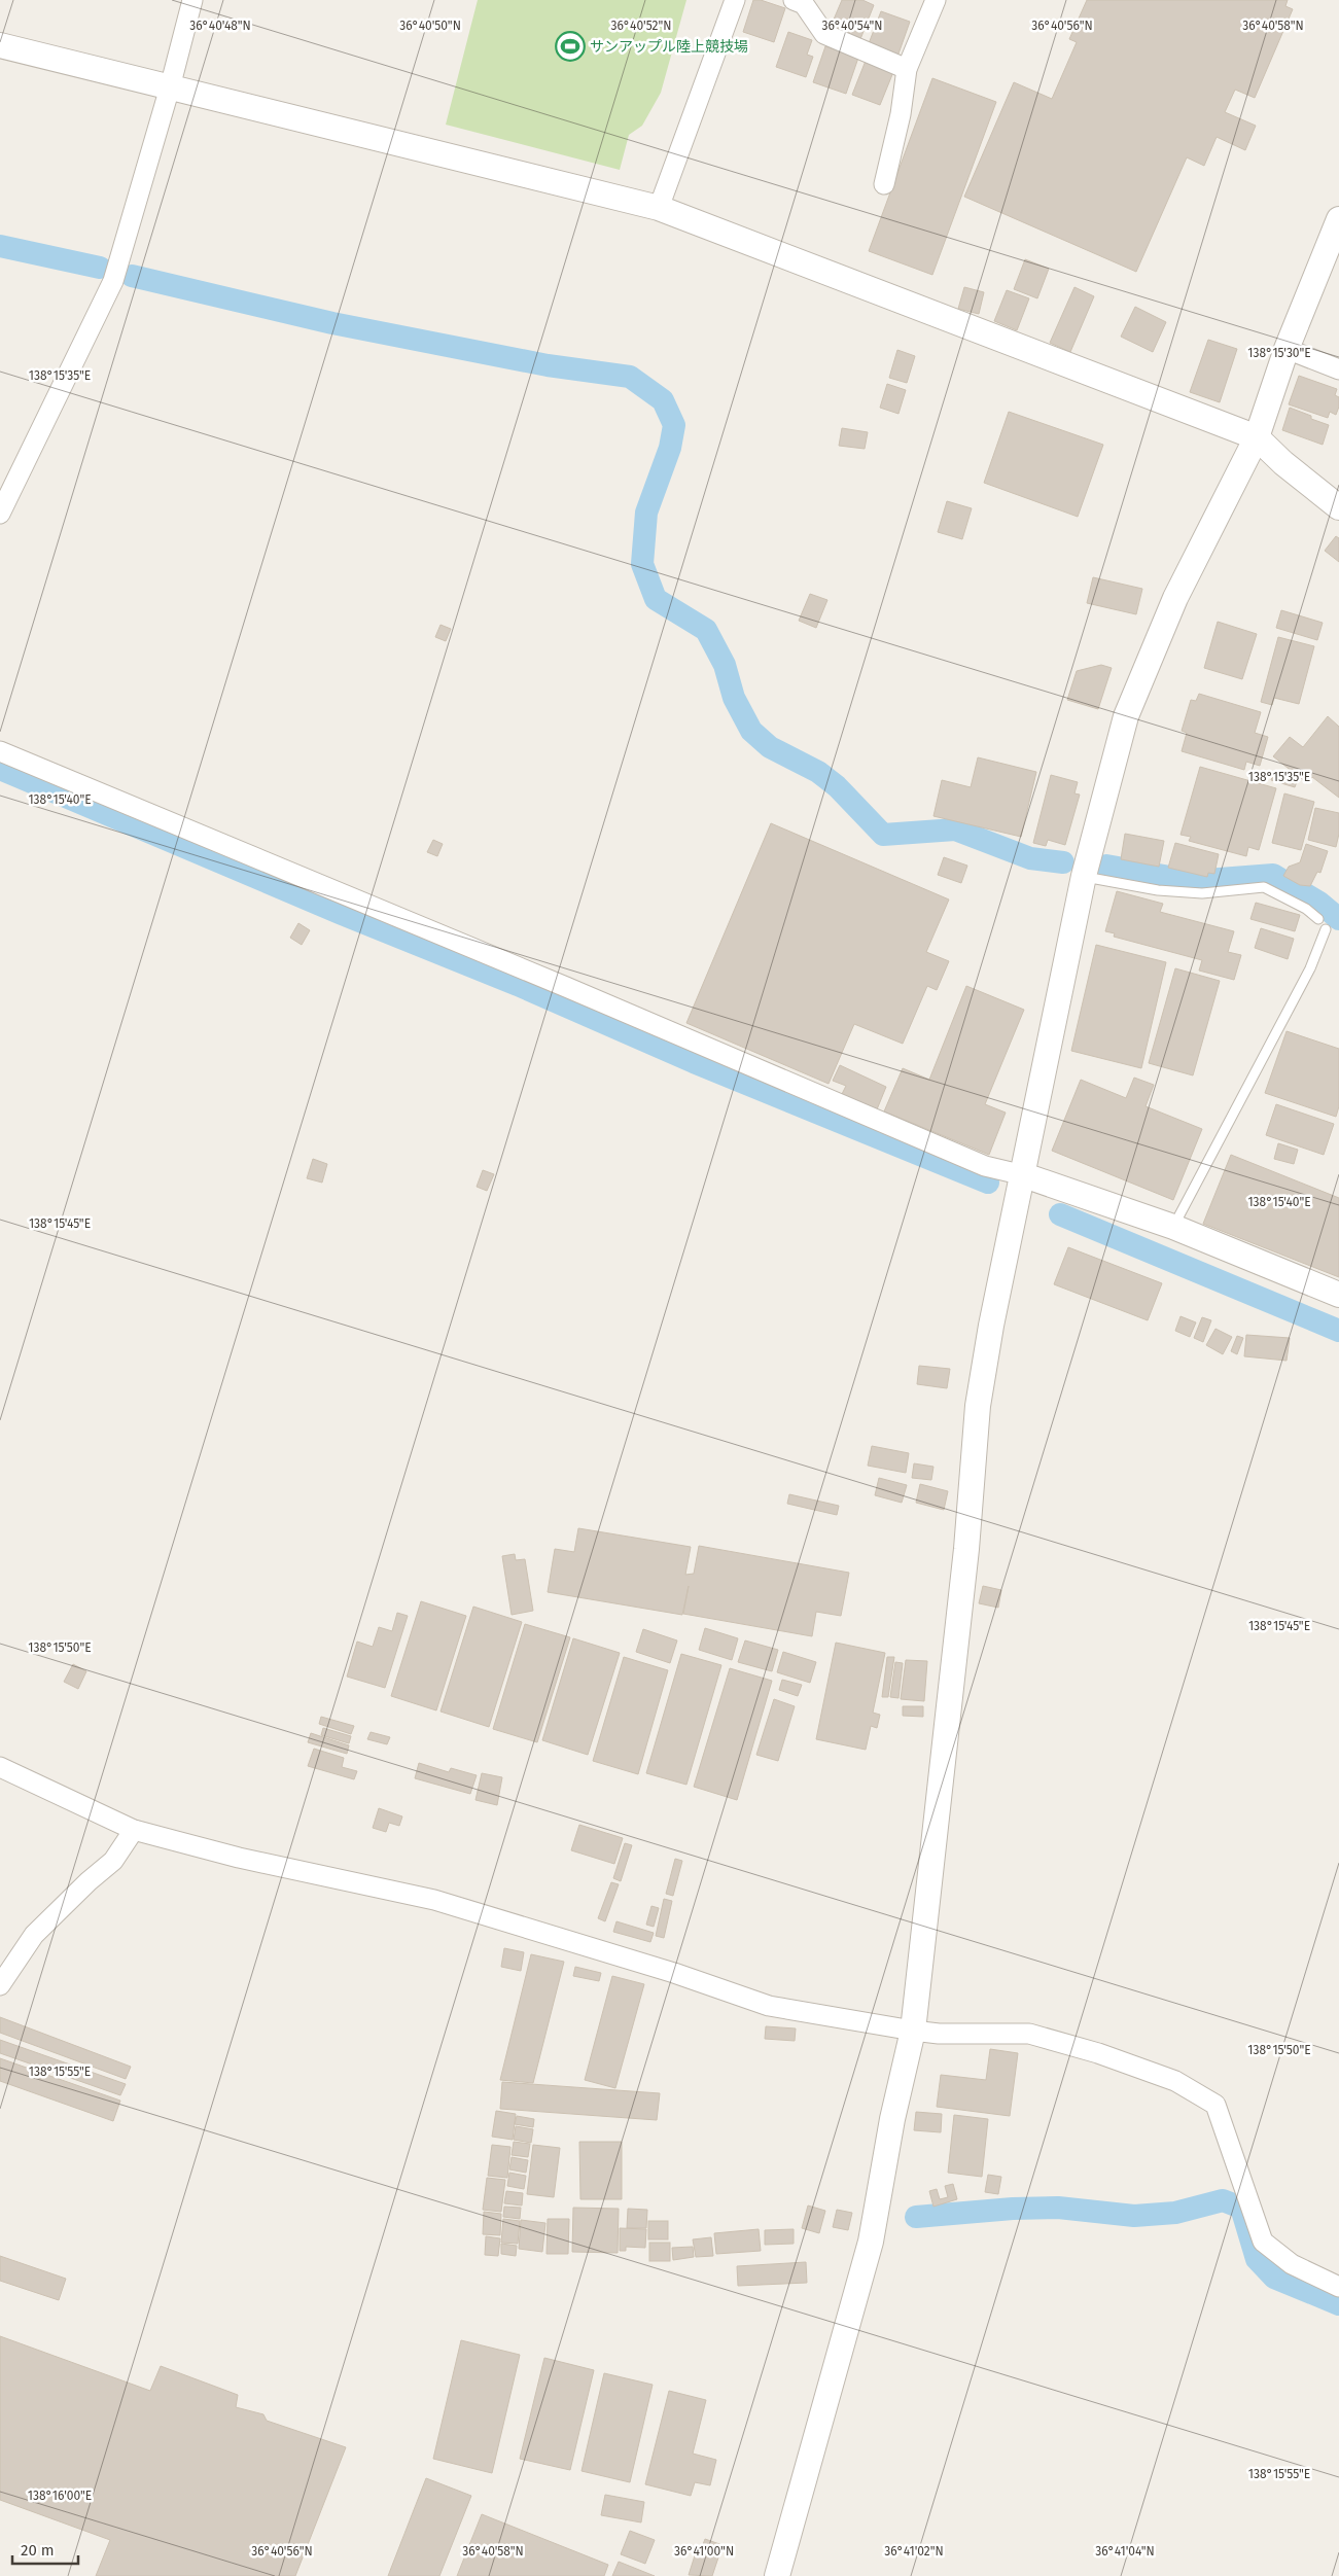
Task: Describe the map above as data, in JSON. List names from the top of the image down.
{
  "places": {
    "sports": ["サンアップル陸上競技場"]
  },
  "scale_bar": "20 m",
  "coordinates": [
    "36°40'48\"N",
    "36°40'50\"N",
    "36°40'52\"N",
    "36°40'54\"N",
    "36°40'56\"N",
    "36°40'58\"N",
    "138°15'30\"E",
    "138°15'35\"E",
    "138°15'40\"E",
    "138°15'45\"E",
    "138°15'50\"E",
    "138°15'55\"E",
    "138°16'00\"E",
    "36°41'00\"N",
    "36°41'02\"N",
    "36°41'04\"N"
  ]
}
